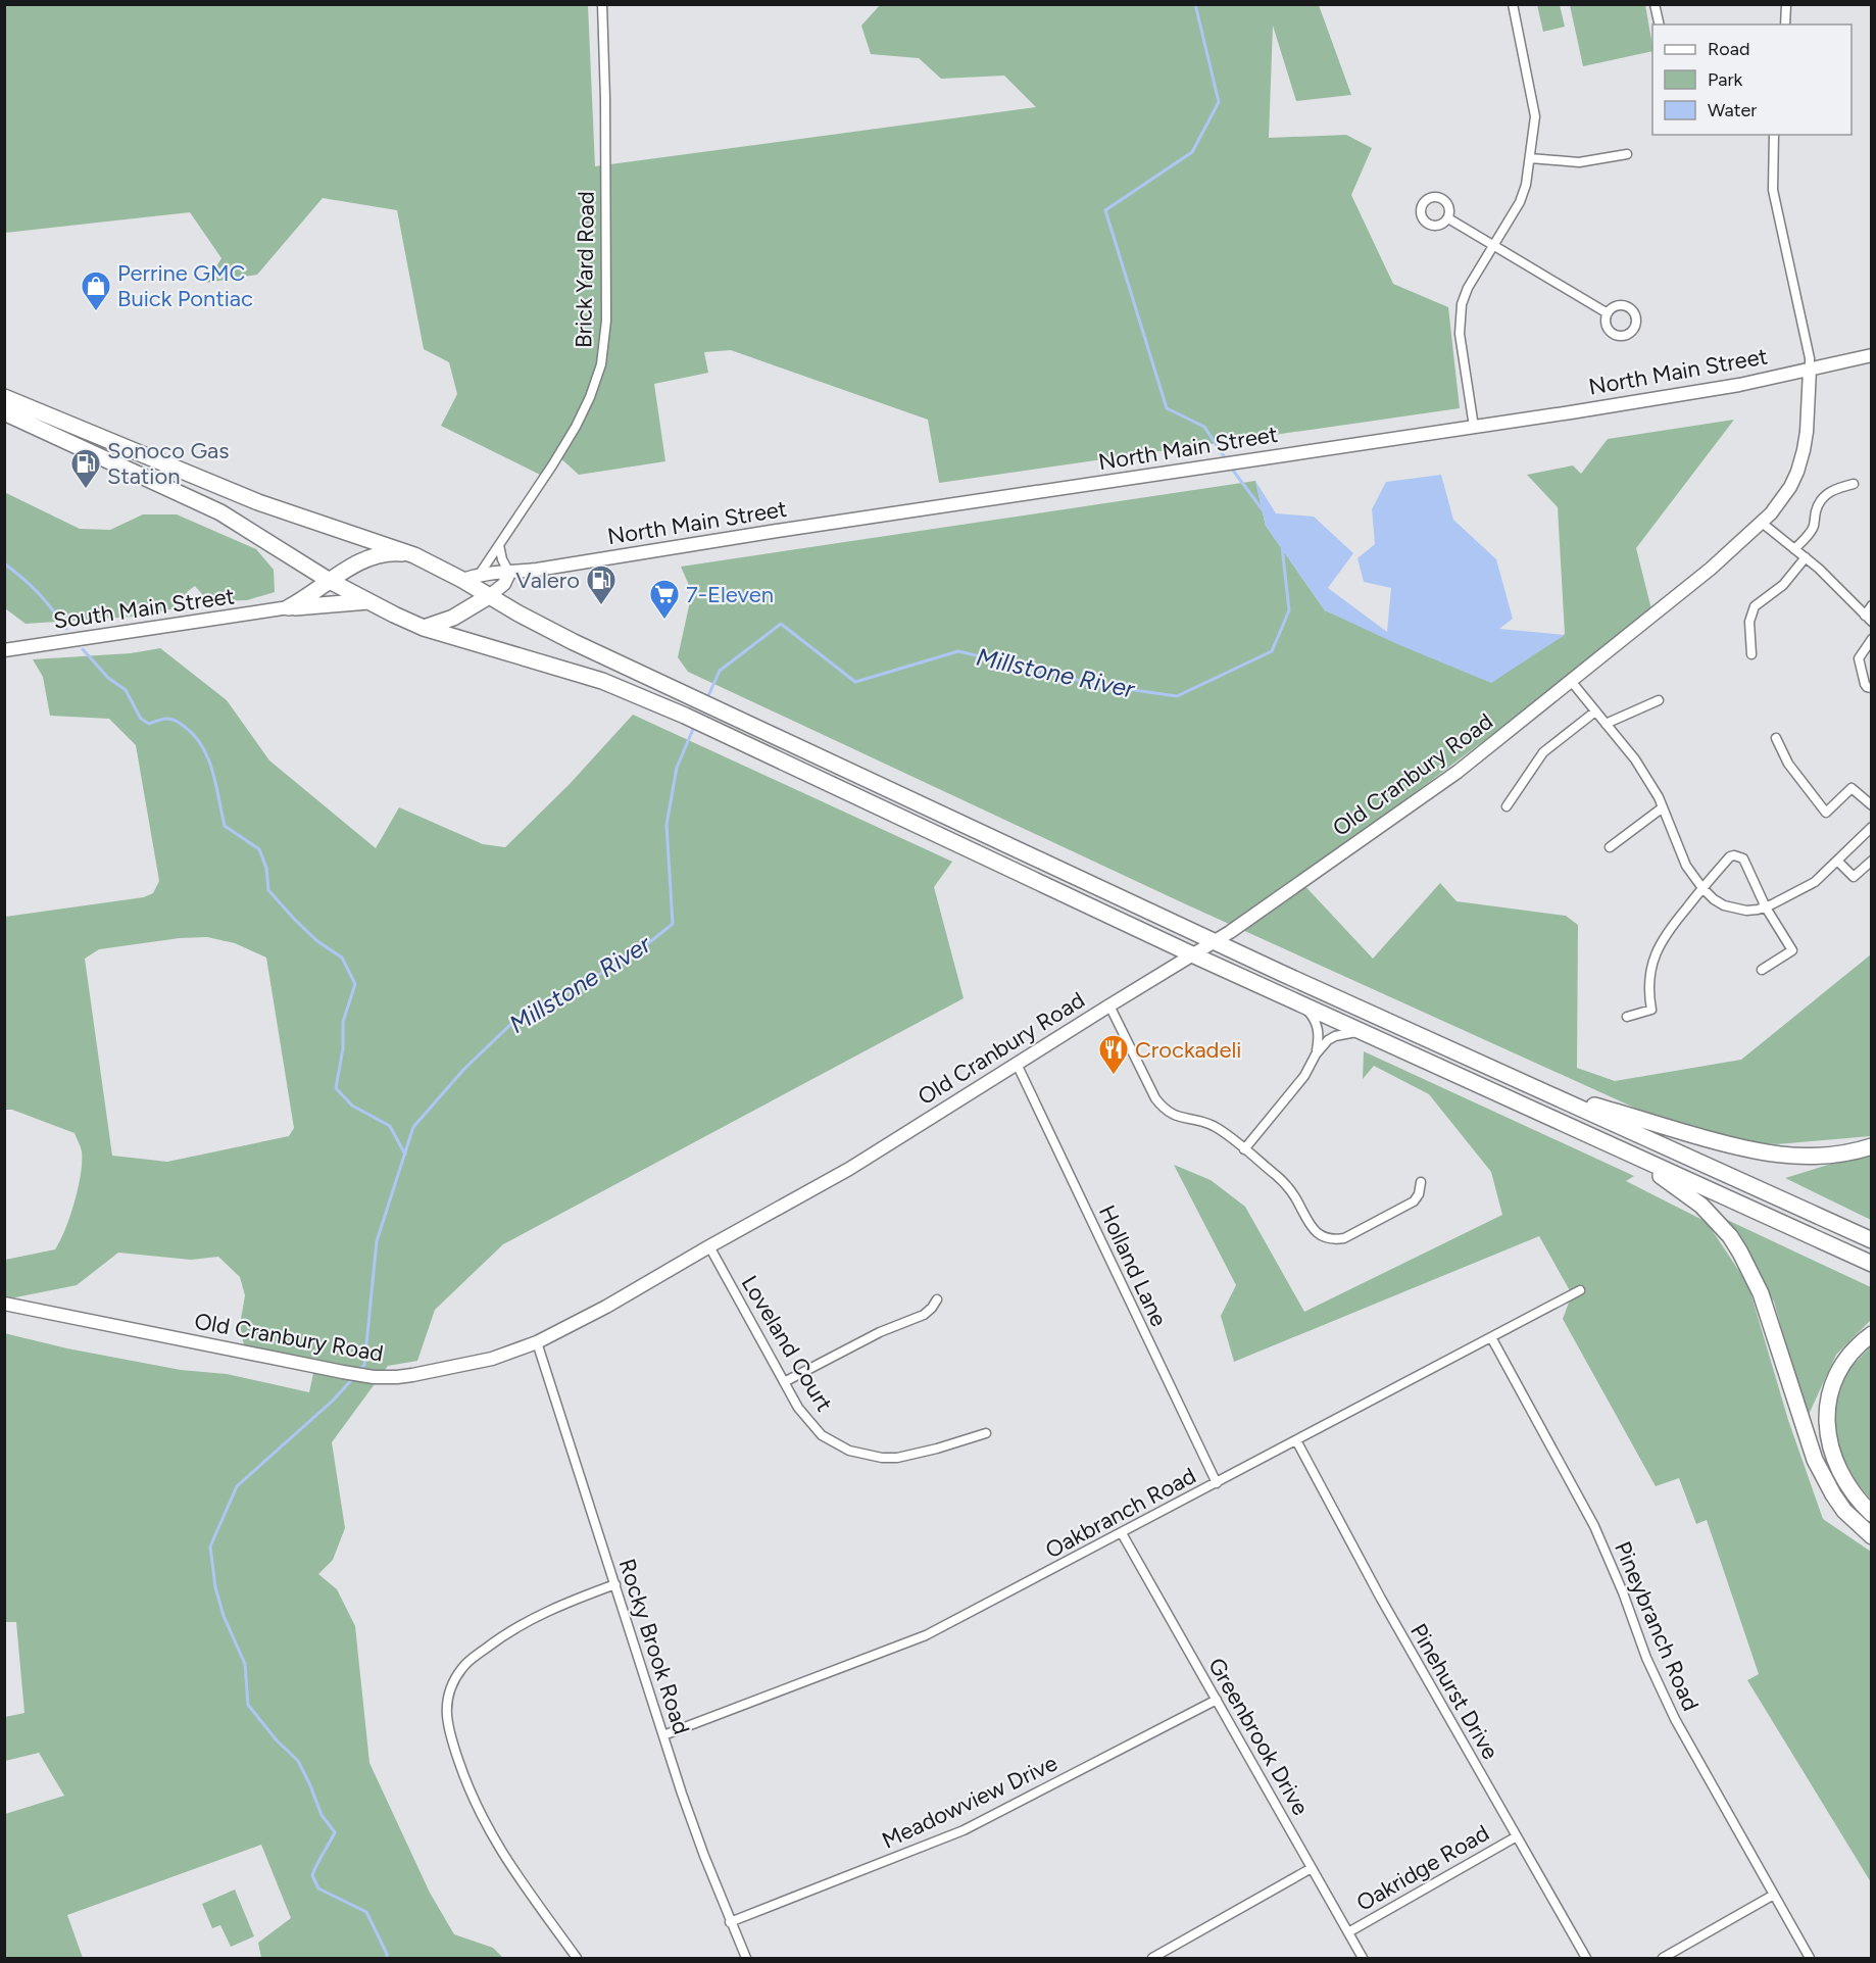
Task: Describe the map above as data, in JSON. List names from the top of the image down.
{
  "streets": {
    "street": [
      "Brick Yard Road",
      "North Main Street",
      "South Main Street",
      "Old Cranbury Road",
      "Holland Lane",
      "Loveland Court",
      "Oakbranch Road",
      "Pineybranch Road",
      "Rocky Brook Road",
      "Pinehurst Drive",
      "Greenbrook Drive",
      "Meadowview Drive",
      "Oakridge Road"
    ]
  },
  "crossings": [
    ["Brick Yard Road", "North Main Street"],
    ["North Main Street", "Old Cranbury Road"],
    ["Old Cranbury Road", "Holland Lane"],
    ["Old Cranbury Road", "Loveland Court"],
    ["Old Cranbury Road", "Rocky Brook Road"],
    ["Holland Lane", "Oakbranch Road"],
    ["Oakbranch Road", "Pineybranch Road"],
    ["Oakbranch Road", "Rocky Brook Road"],
    ["Oakbranch Road", "Pinehurst Drive"],
    ["Oakbranch Road", "Greenbrook Drive"],
    ["Rocky Brook Road", "Meadowview Drive"],
    ["Pinehurst Drive", "Oakridge Road"],
    ["Greenbrook Drive", "Meadowview Drive"],
    ["Greenbrook Drive", "Oakridge Road"]
  ],
  "water": ["Millstone River"],
  "places": {
    "shop": ["Perrine GMC Buick Pontiac"],
    "fuel station": ["Sonoco Gas Station", "Valero"],
    "supermarket": ["7-Eleven"],
    "restaurant": ["Crockadeli"]
  },
  "legend": ["Road", "Park", "Water"]
}
